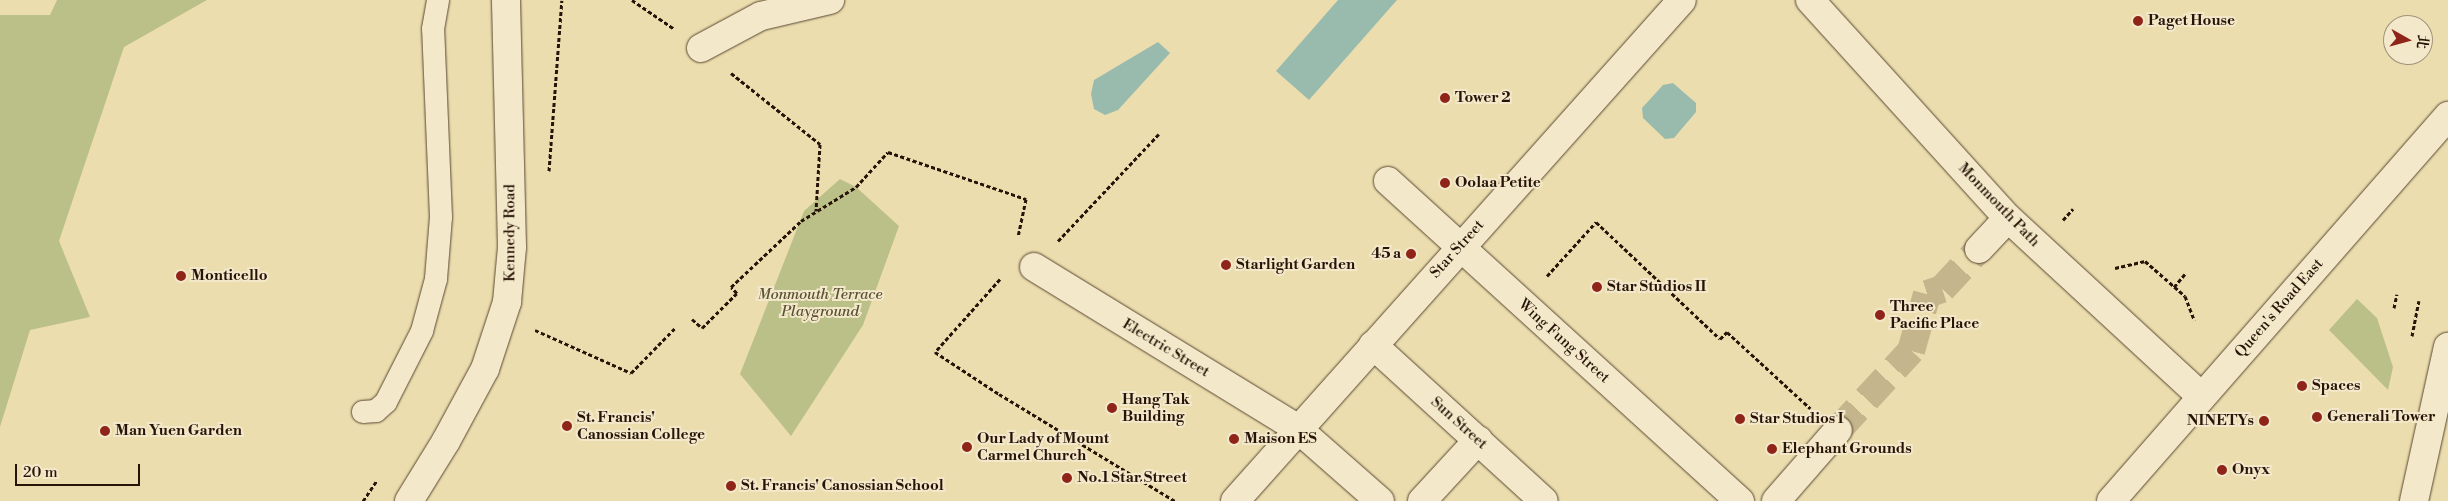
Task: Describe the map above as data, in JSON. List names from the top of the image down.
{
  "streets": {
    "street": [
      "Monmouth Path",
      "Kennedy Road",
      "Star Street",
      "Queen's Road East",
      "Wing Fung Street",
      "Electric Street",
      "Sun Street"
    ]
  },
  "crossings": [
    ["Monmouth Path", "Queen's Road East"],
    ["Star Street", "Wing Fung Street"],
    ["Star Street", "Electric Street"],
    ["Star Street", "Sun Street"]
  ],
  "parks": ["Monmouth Terrace Playground"],
  "places": [
    "Paget House",
    "Tower 2",
    "Oolaa Petite",
    "45 a",
    "Starlight Garden",
    "Monticello",
    "Star Studios II",
    "Three Pacific Place",
    "Spaces",
    "Hang Tak Building",
    "Generali Tower",
    "Star Studios I",
    "NINETYs",
    "St. Francis' Canossian College",
    "Man Yuen Garden",
    "Maison ES",
    "Our Lady of Mount Carmel Church",
    "Elephant Grounds",
    "Onyx",
    "No.1 Star Street",
    "St. Francis' Canossian School"
  ],
  "scale_bar": "20 m",
  "north": "right"
}
